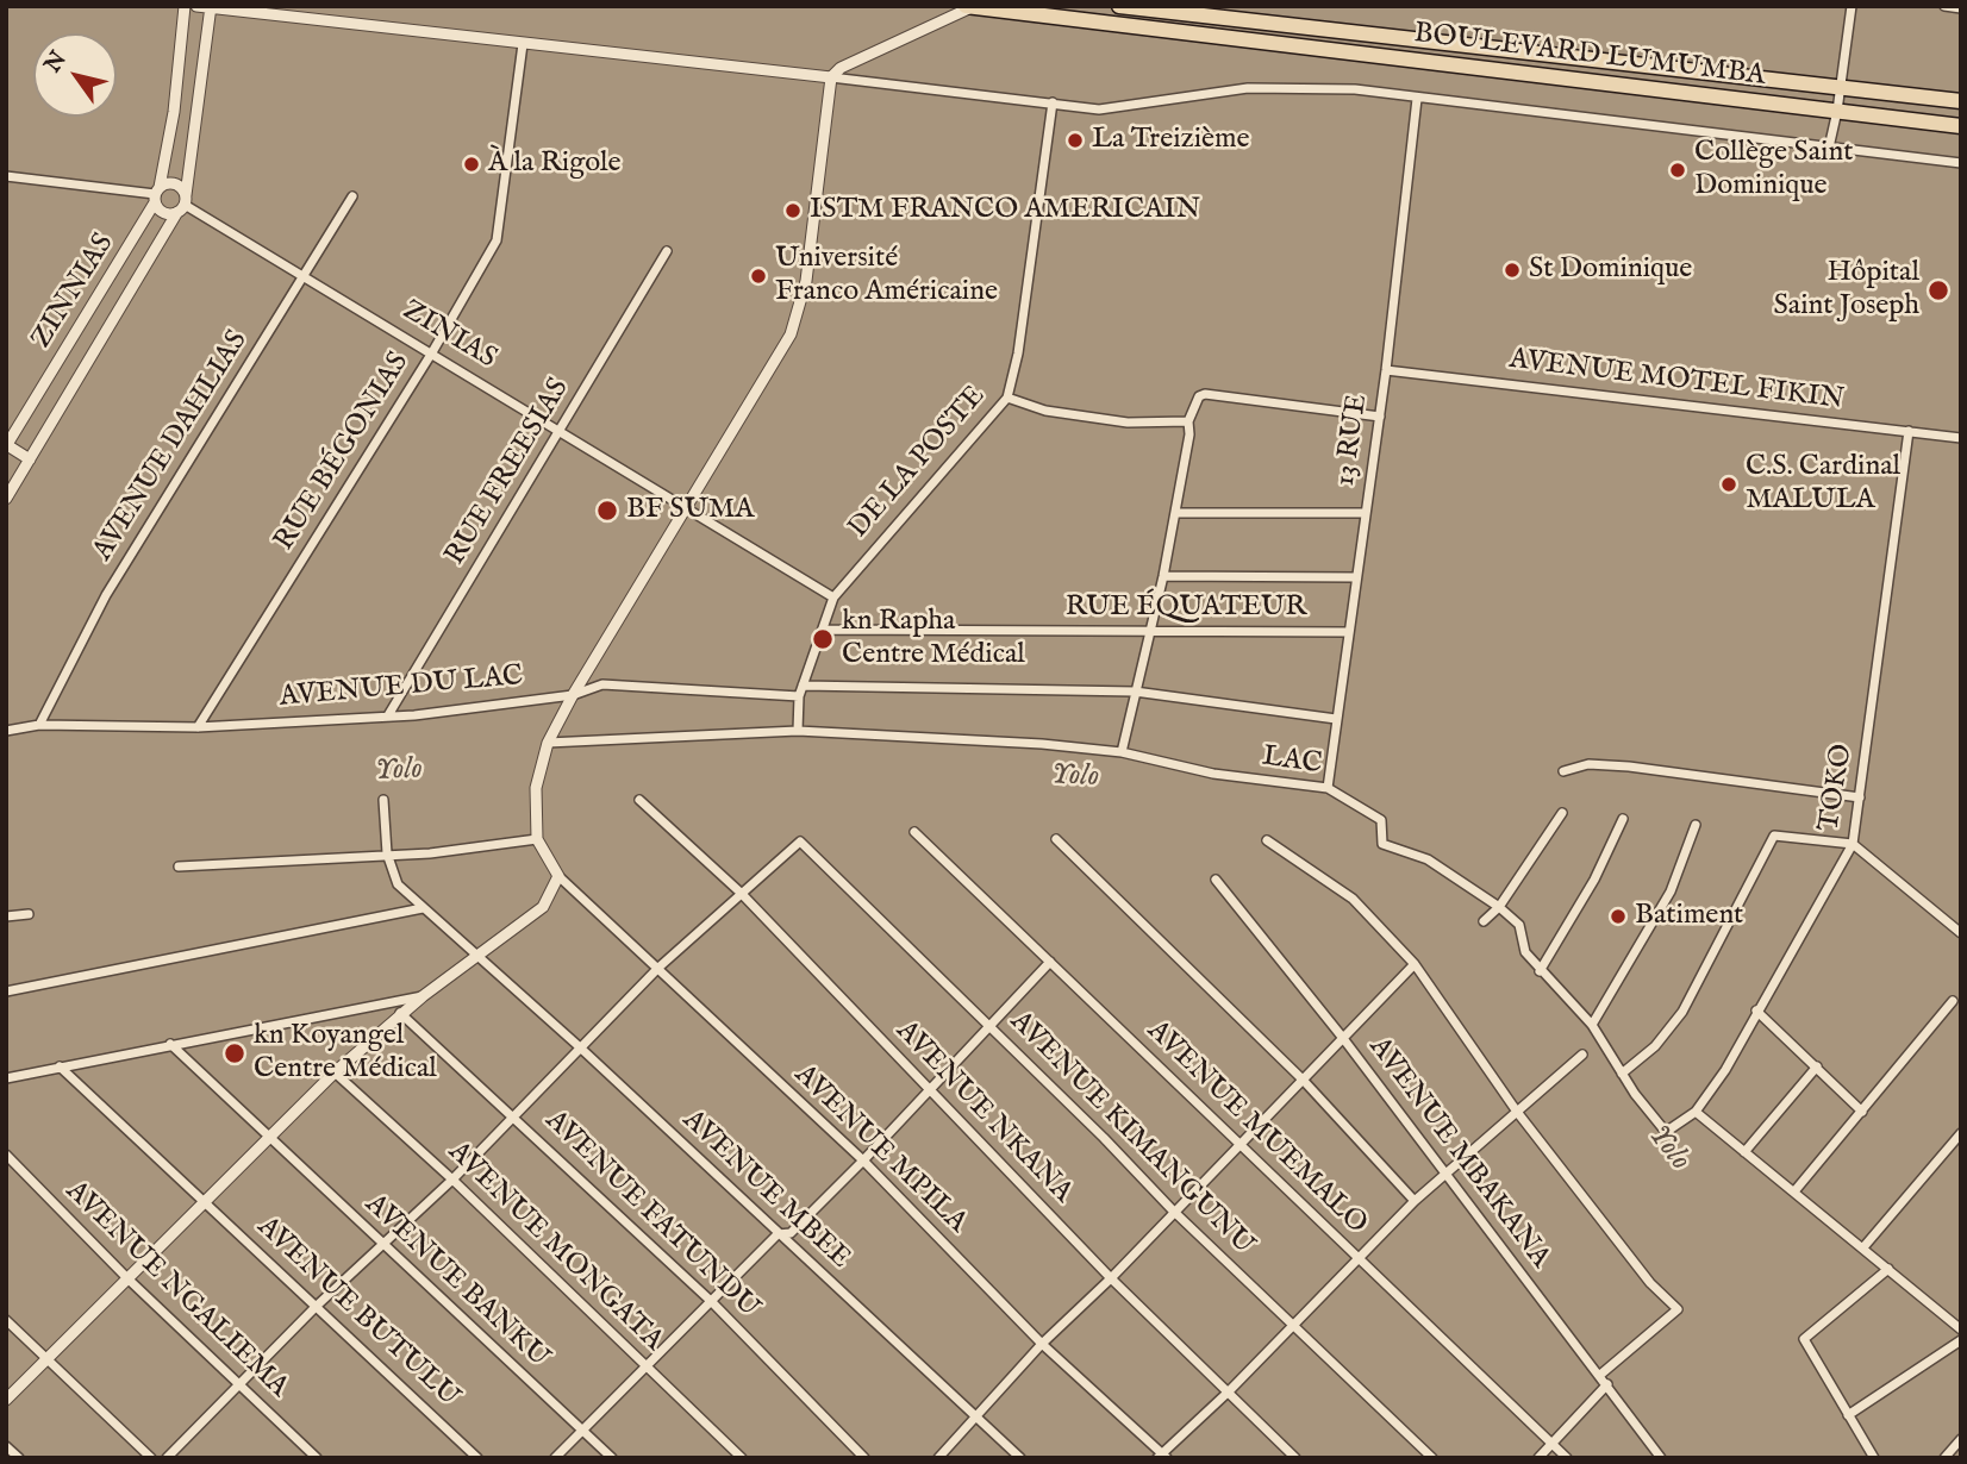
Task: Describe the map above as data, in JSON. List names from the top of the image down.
{
  "streets": {
    "highway": ["BOULEVARD LUMUMBA"],
    "street": [
      "ZINNIAS",
      "ZINIAS",
      "AVENUE MOTEL FIKIN",
      "13 RUE",
      "AVENUE DAHLIAS",
      "RUE BÉGONIAS",
      "DE LA POSTE",
      "RUE FREESIAS",
      "RUE ÉQUATEUR",
      "AVENUE DU LAC",
      "LAC",
      "TOKO",
      "AVENUE NKANA",
      "AVENUE MUEMALO",
      "AVENUE KIMANGUNU",
      "AVENUE MPILA",
      "AVENUE MBAKANA",
      "AVENUE MBEE",
      "AVENUE FATUNDU",
      "AVENUE MONGATA",
      "AVENUE BANKU",
      "AVENUE NGALIEMA",
      "AVENUE BUTULU"
    ]
  },
  "crossings": [
    ["ZINIAS", "AVENUE DAHLIAS"],
    ["ZINIAS", "RUE BÉGONIAS"],
    ["ZINIAS", "RUE FREESIAS"],
    ["AVENUE MOTEL FIKIN", "13 RUE"],
    ["AVENUE MOTEL FIKIN", "TOKO"],
    ["13 RUE", "RUE ÉQUATEUR"],
    ["13 RUE", "AVENUE DU LAC"],
    ["13 RUE", "LAC"],
    ["AVENUE DAHLIAS", "AVENUE DU LAC"],
    ["RUE BÉGONIAS", "AVENUE DU LAC"],
    ["DE LA POSTE", "RUE ÉQUATEUR"],
    ["DE LA POSTE", "AVENUE DU LAC"],
    ["RUE FREESIAS", "AVENUE DU LAC"],
    ["AVENUE NKANA", "AVENUE KIMANGUNU"]
  ],
  "water": ["Yolo"],
  "places": [
    "La Treizième",
    "À la Rigole",
    "Collège Saint Dominique",
    "ISTM FRANCO AMERICAIN",
    "St Dominique",
    "Université Franco Américaine",
    "Hôpital Saint Joseph",
    "C.S. Cardinal MALULA",
    "BF SUMA",
    "kn Rapha Centre Médical",
    "Batiment",
    "kn Koyangel Centre Médical"
  ],
  "north": "top left"
}
